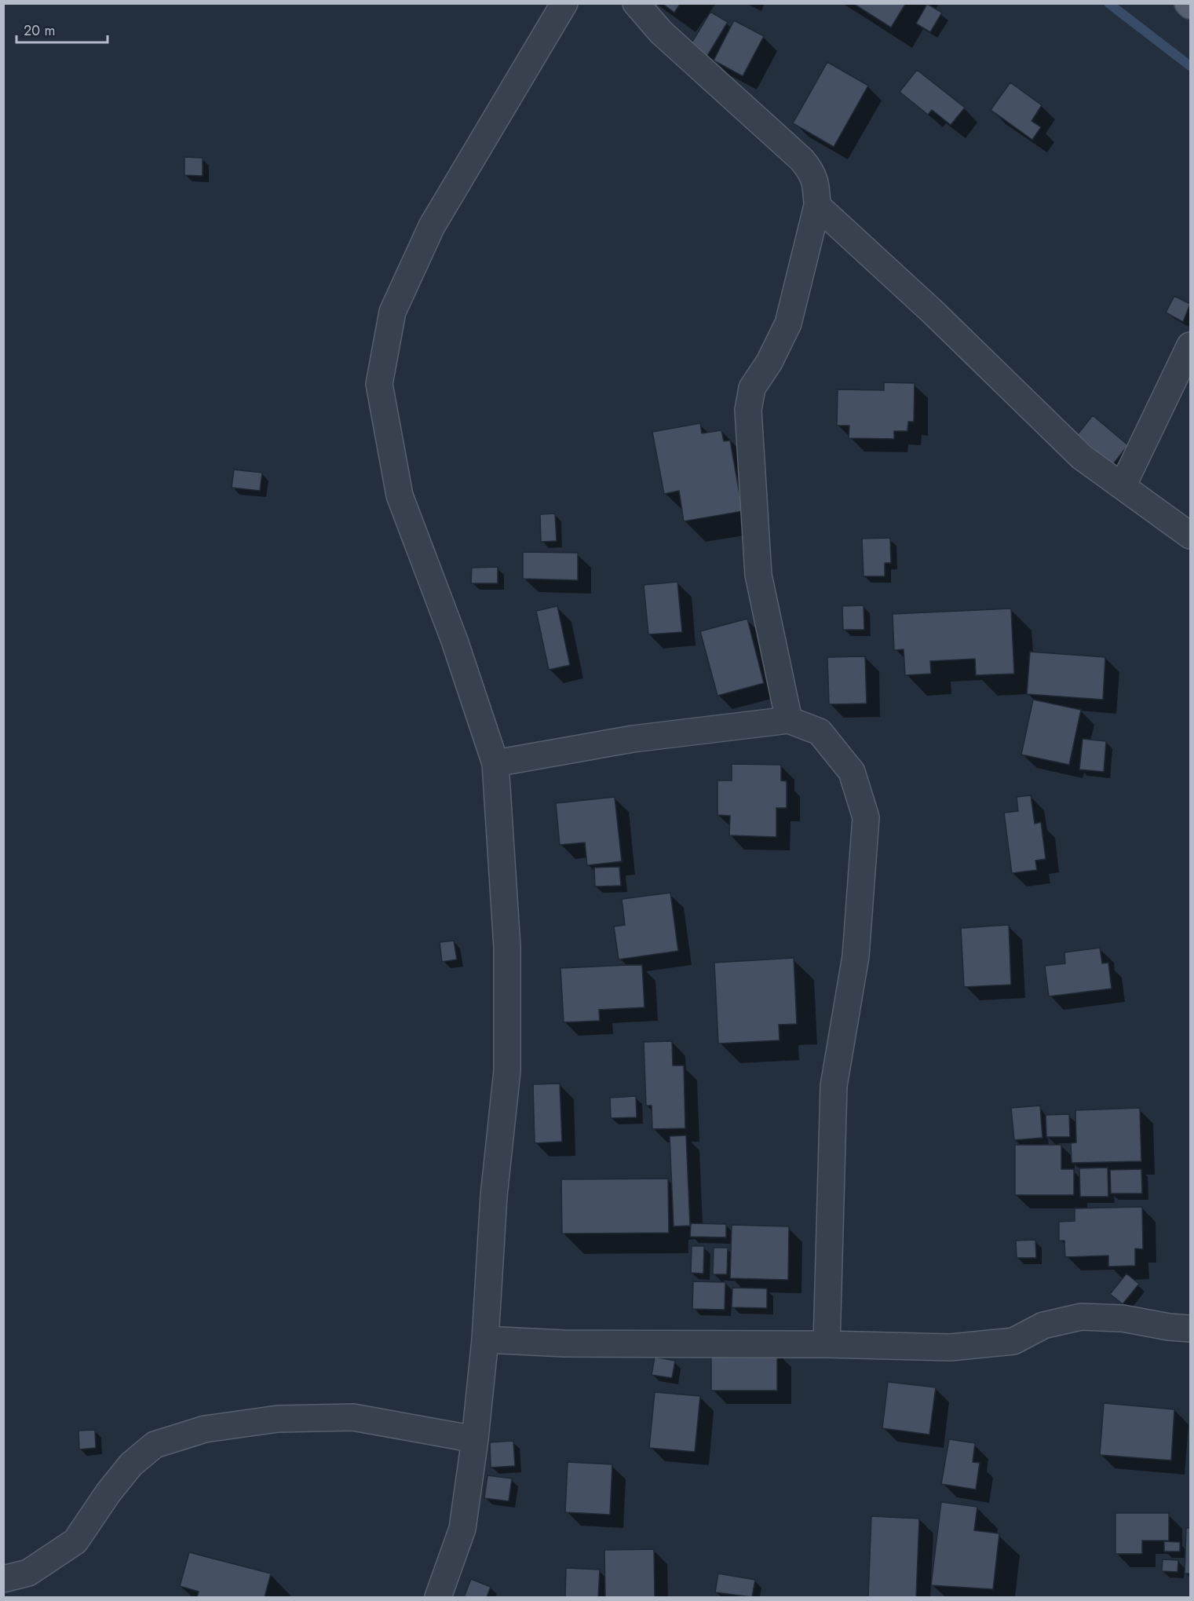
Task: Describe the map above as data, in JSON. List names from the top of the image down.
{
  "scale_bar": "20 m"
}
